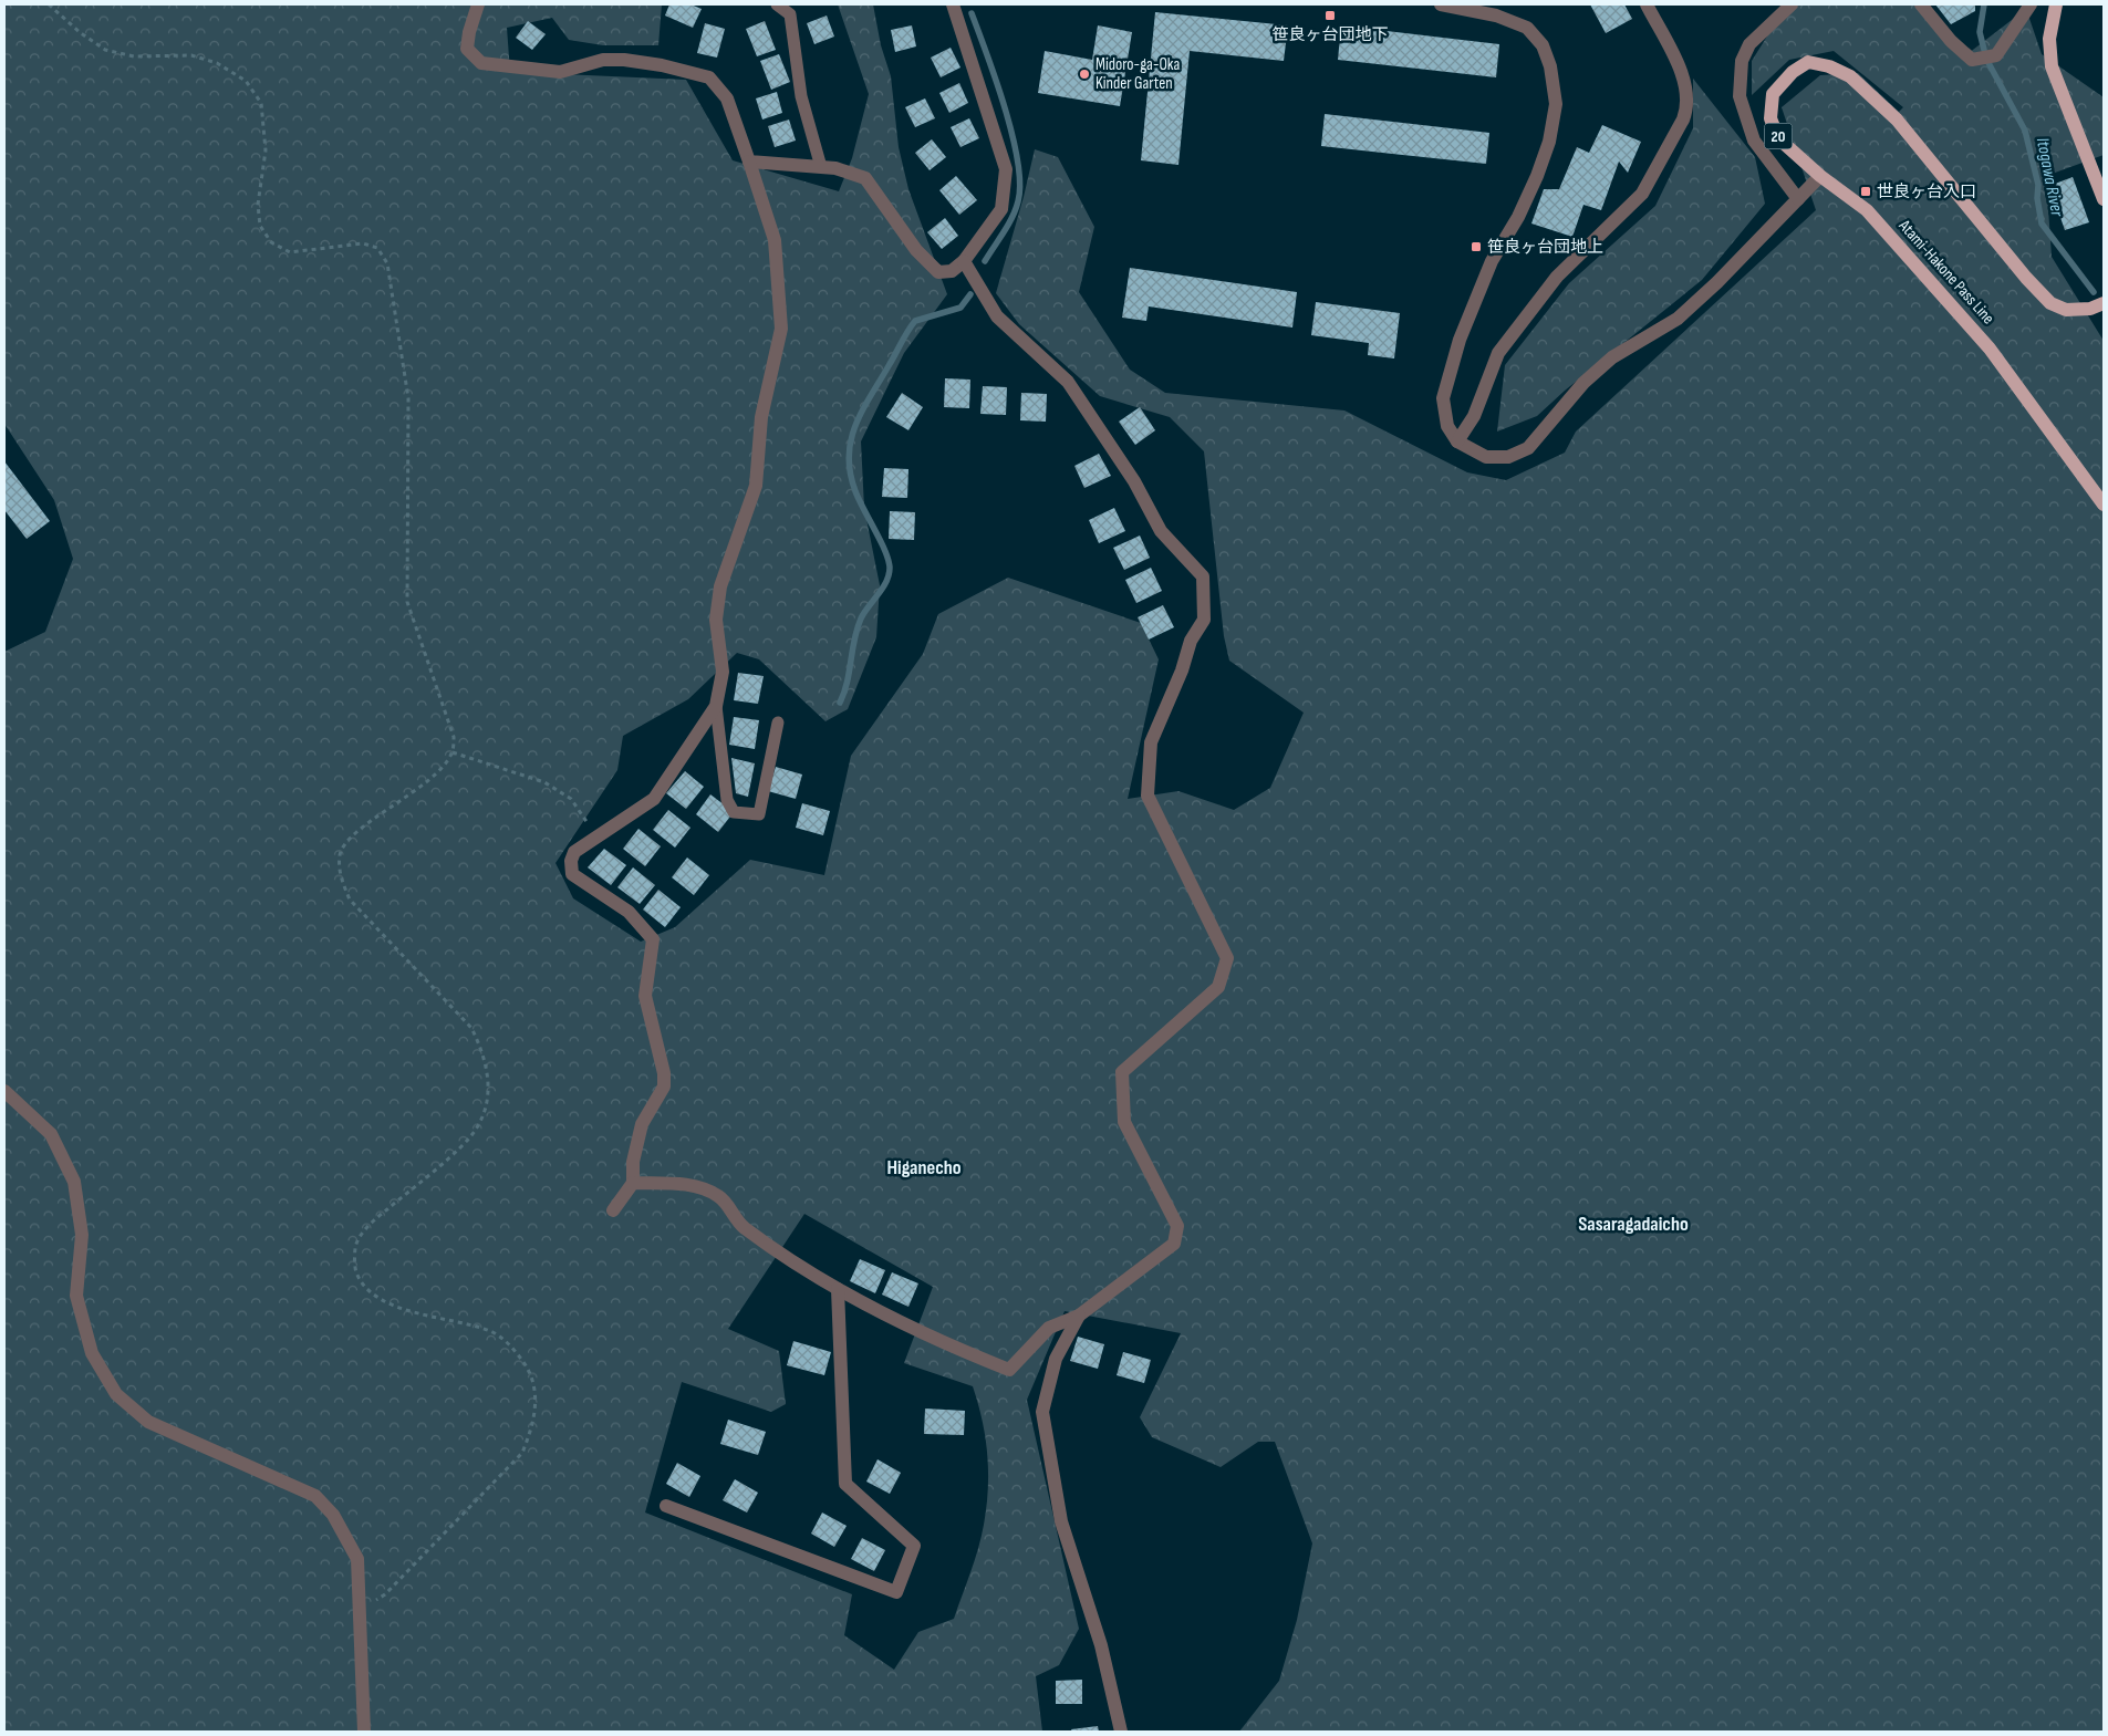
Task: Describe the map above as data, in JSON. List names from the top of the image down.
{
  "streets": {
    "main road": ["20", "Atami-Hakone Pass Line"]
  },
  "districts": ["Higanecho", "Sasaragadaicho"],
  "water": ["Itogawa River"],
  "places": {
    "transit": ["笹良ヶ台団地下", "世良ヶ台入口", "笹良ヶ台団地上"],
    "other": ["Midoro-ga-Oka Kinder Garten"]
  }
}
